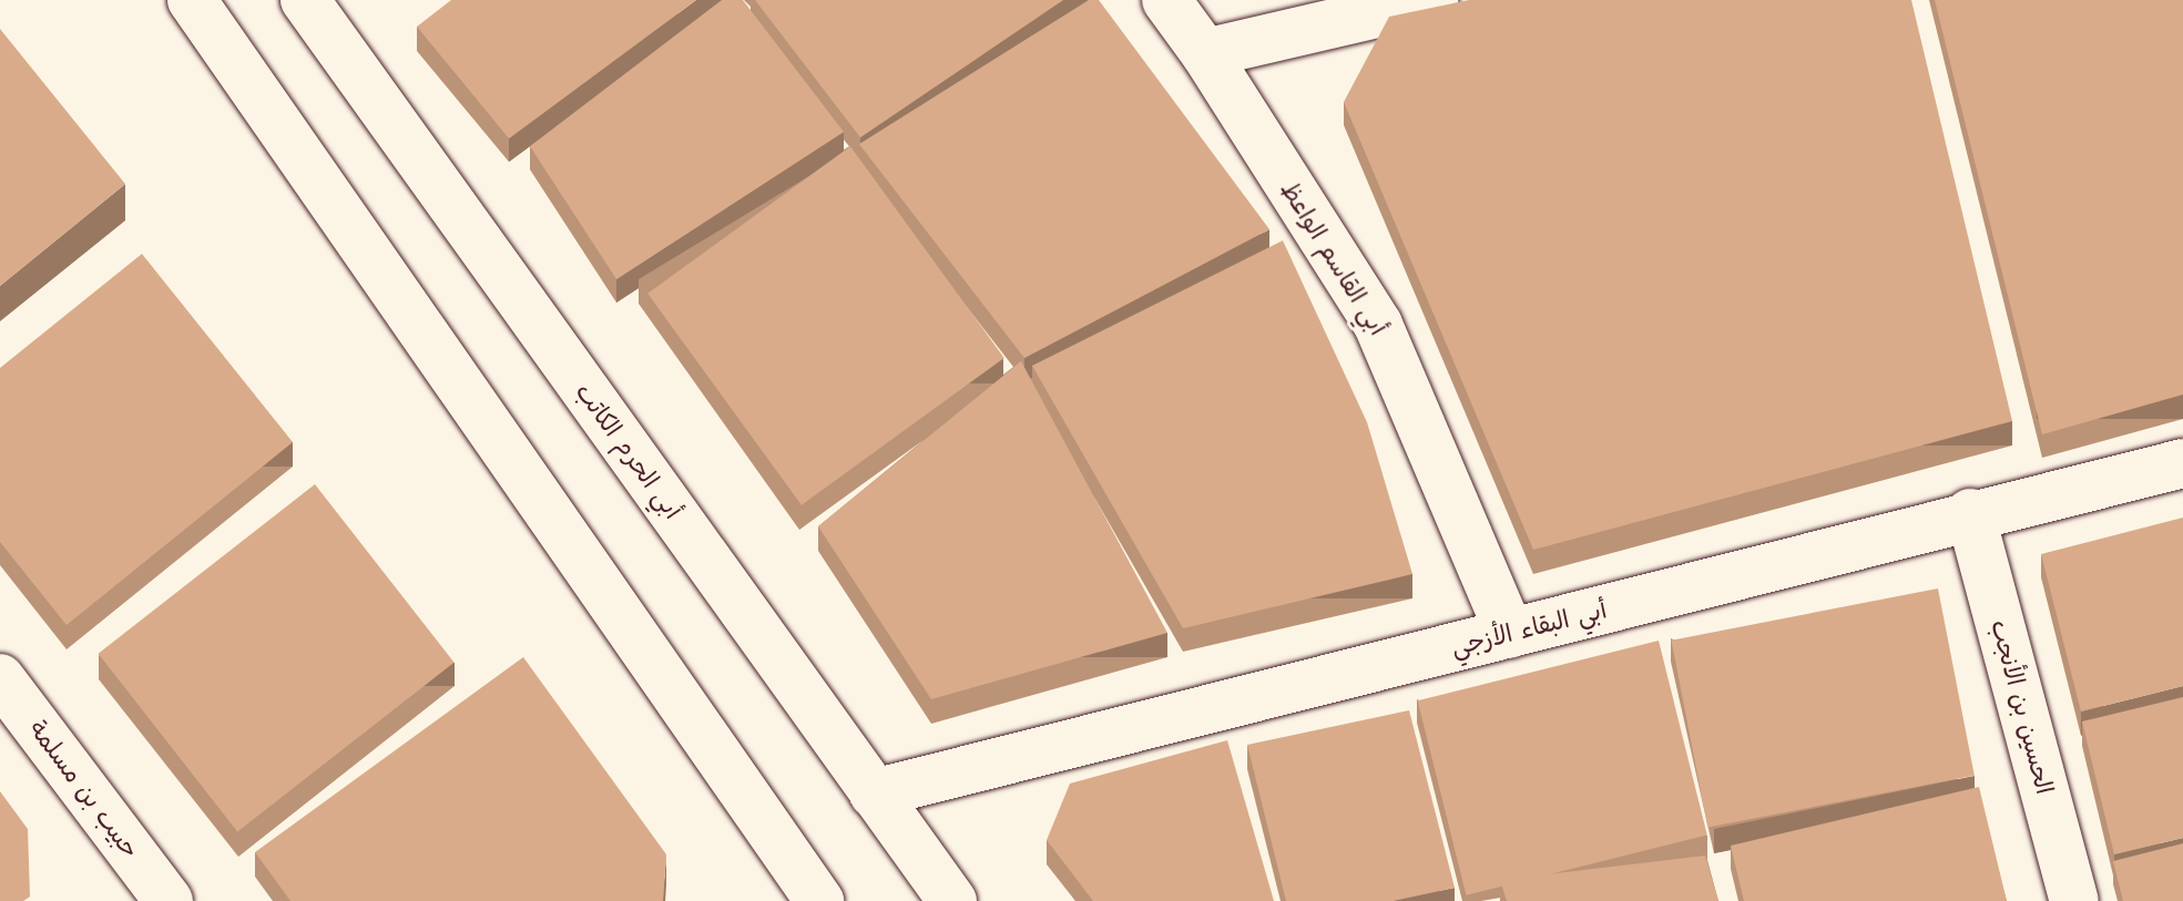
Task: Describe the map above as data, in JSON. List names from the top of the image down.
{
  "streets": {
    "street": [
      "أبي القاسم الواعظ",
      "أبي الحرم الكاتب",
      "أبي البقاء الأزجي",
      "الحسين بن الأنجب",
      "حبيب بن مسلمة"
    ]
  },
  "crossings": [
    ["أبي القاسم الواعظ", "أبي البقاء الأزجي"],
    ["أبي الحرم الكاتب", "أبي البقاء الأزجي"],
    ["أبي البقاء الأزجي", "الحسين بن الأنجب"]
  ]
}
